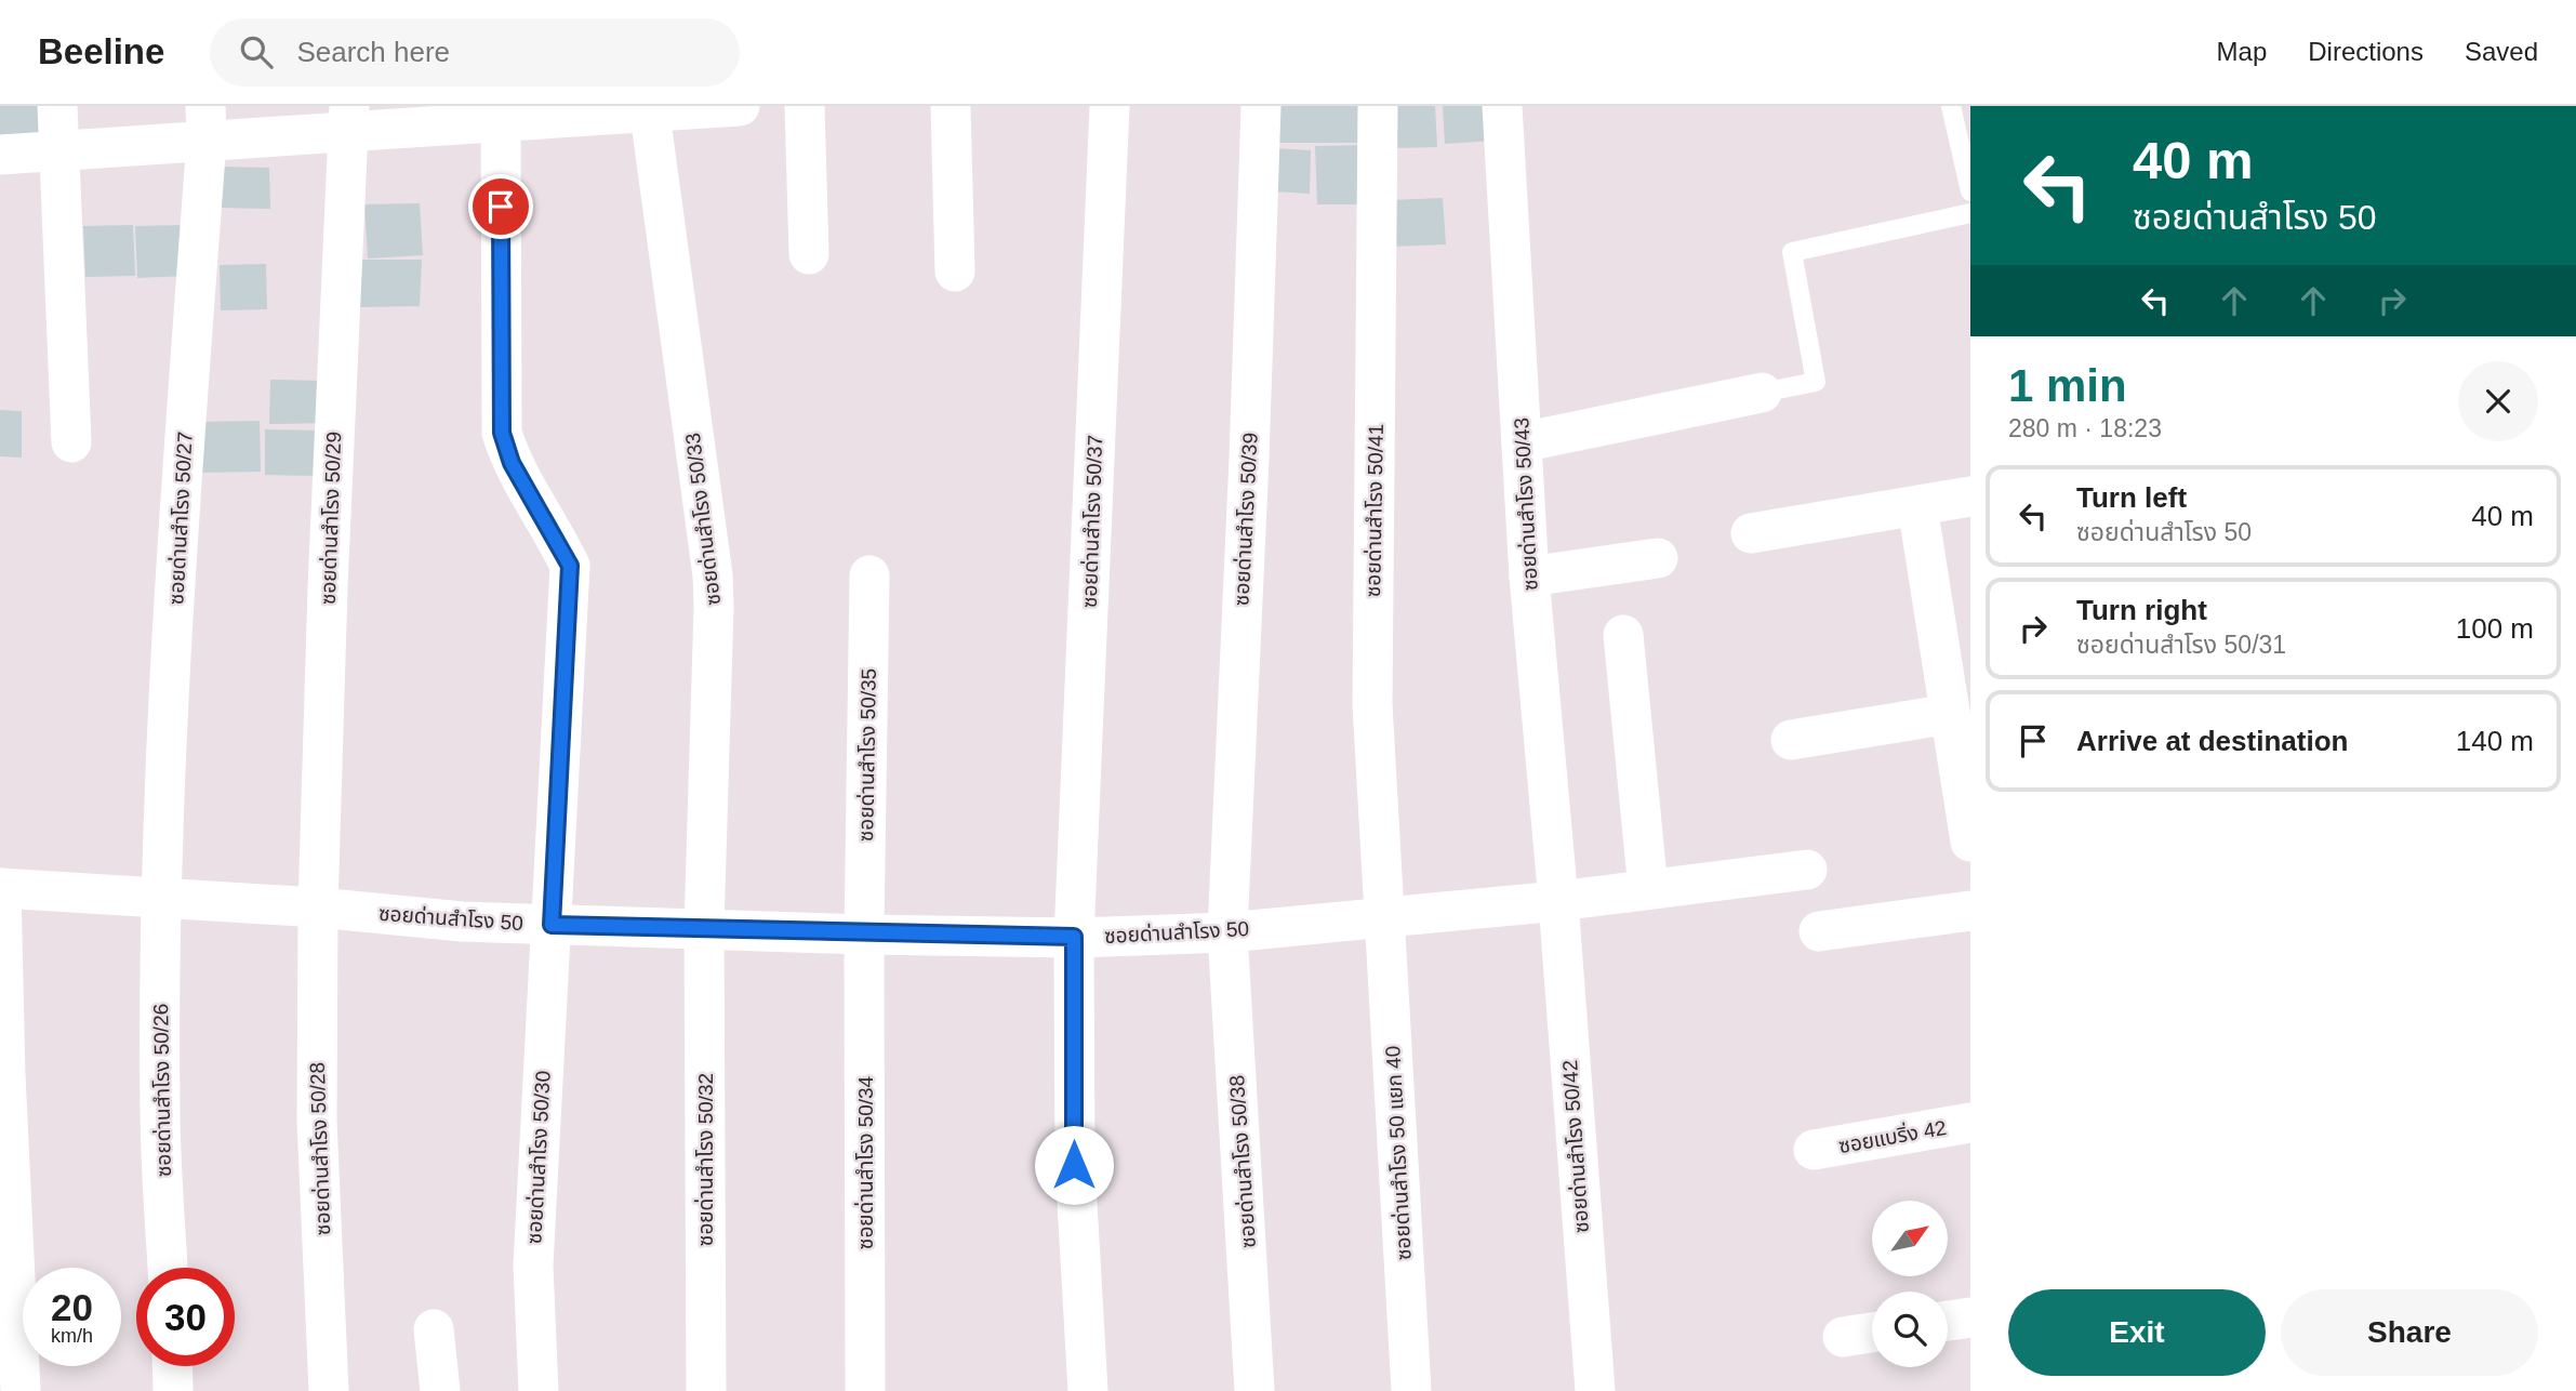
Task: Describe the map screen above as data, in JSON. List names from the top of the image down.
{
  "streets": {
    "street": [
      "ซอยด่านสำโรง 50/43",
      "ซอยด่านสำโรง 50/41",
      "ซอยด่านสำโรง 50/27",
      "ซอยด่านสำโรง 50/29",
      "ซอยด่านสำโรง 50/33",
      "ซอยด่านสำโรง 50/39",
      "ซอยด่านสำโรง 50/37",
      "ซอยด่านสำโรง 50/35",
      "ซอยด่านสำโรง 50",
      "ซอยด่านสำโรง 50/26",
      "ซอยแบริ่ง 42",
      "ซอยด่านสำโรง 50/42",
      "ซอยด่านสำโรง 50/28",
      "ซอยด่านสำโรง 50 แยก 40",
      "ซอยด่านสำโรง 50/30",
      "ซอยด่านสำโรง 50/32",
      "ซอยด่านสำโรง 50/38",
      "ซอยด่านสำโรง 50/34"
    ]
  },
  "crossings": [
    ["ซอยด่านสำโรง 50/43", "ซอยด่านสำโรง 50"],
    ["ซอยด่านสำโรง 50/43", "ซอยด่านสำโรง 50/42"],
    ["ซอยด่านสำโรง 50/41", "ซอยด่านสำโรง 50"],
    ["ซอยด่านสำโรง 50/41", "ซอยด่านสำโรง 50 แยก 40"],
    ["ซอยด่านสำโรง 50/27", "ซอยด่านสำโรง 50"],
    ["ซอยด่านสำโรง 50/27", "ซอยด่านสำโรง 50/26"],
    ["ซอยด่านสำโรง 50/29", "ซอยด่านสำโรง 50"],
    ["ซอยด่านสำโรง 50/29", "ซอยด่านสำโรง 50/28"],
    ["ซอยด่านสำโรง 50/33", "ซอยด่านสำโรง 50"],
    ["ซอยด่านสำโรง 50/33", "ซอยด่านสำโรง 50/32"],
    ["ซอยด่านสำโรง 50/39", "ซอยด่านสำโรง 50"],
    ["ซอยด่านสำโรง 50/39", "ซอยด่านสำโรง 50/38"],
    ["ซอยด่านสำโรง 50/37", "ซอยด่านสำโรง 50"],
    ["ซอยด่านสำโรง 50/35", "ซอยด่านสำโรง 50"],
    ["ซอยด่านสำโรง 50/35", "ซอยด่านสำโรง 50/34"],
    ["ซอยด่านสำโรง 50", "ซอยด่านสำโรง 50/26"],
    ["ซอยด่านสำโรง 50", "ซอยด่านสำโรง 50/42"],
    ["ซอยด่านสำโรง 50", "ซอยด่านสำโรง 50/28"],
    ["ซอยด่านสำโรง 50", "ซอยด่านสำโรง 50 แยก 40"],
    ["ซอยด่านสำโรง 50", "ซอยด่านสำโรง 50/30"],
    ["ซอยด่านสำโรง 50", "ซอยด่านสำโรง 50/32"],
    ["ซอยด่านสำโรง 50", "ซอยด่านสำโรง 50/38"],
    ["ซอยด่านสำโรง 50", "ซอยด่านสำโรง 50/34"]
  ],
  "north": "top right",
  "page": {
    "header": "Beeline",
    "search": "Search here",
    "nav": ["Map", "Directions", "Saved"],
    "turn": ["40 m", "ซอยด่านสำโรง 50"],
    "heading": ["1 min", "280 m · 18:23"],
    "list": [
      {
        "name": "Turn left",
        "note": "ซอยด่านสำโรง 50",
        "value": "40 m"
      },
      {
        "name": "Turn right",
        "note": "ซอยด่านสำโรง 50/31",
        "value": "100 m"
      },
      {
        "name": "Arrive at destination",
        "value": "140 m"
      }
    ],
    "speed": "20 km/h",
    "limit": "30",
    "buttons": ["Exit", "Share"]
  }
}
